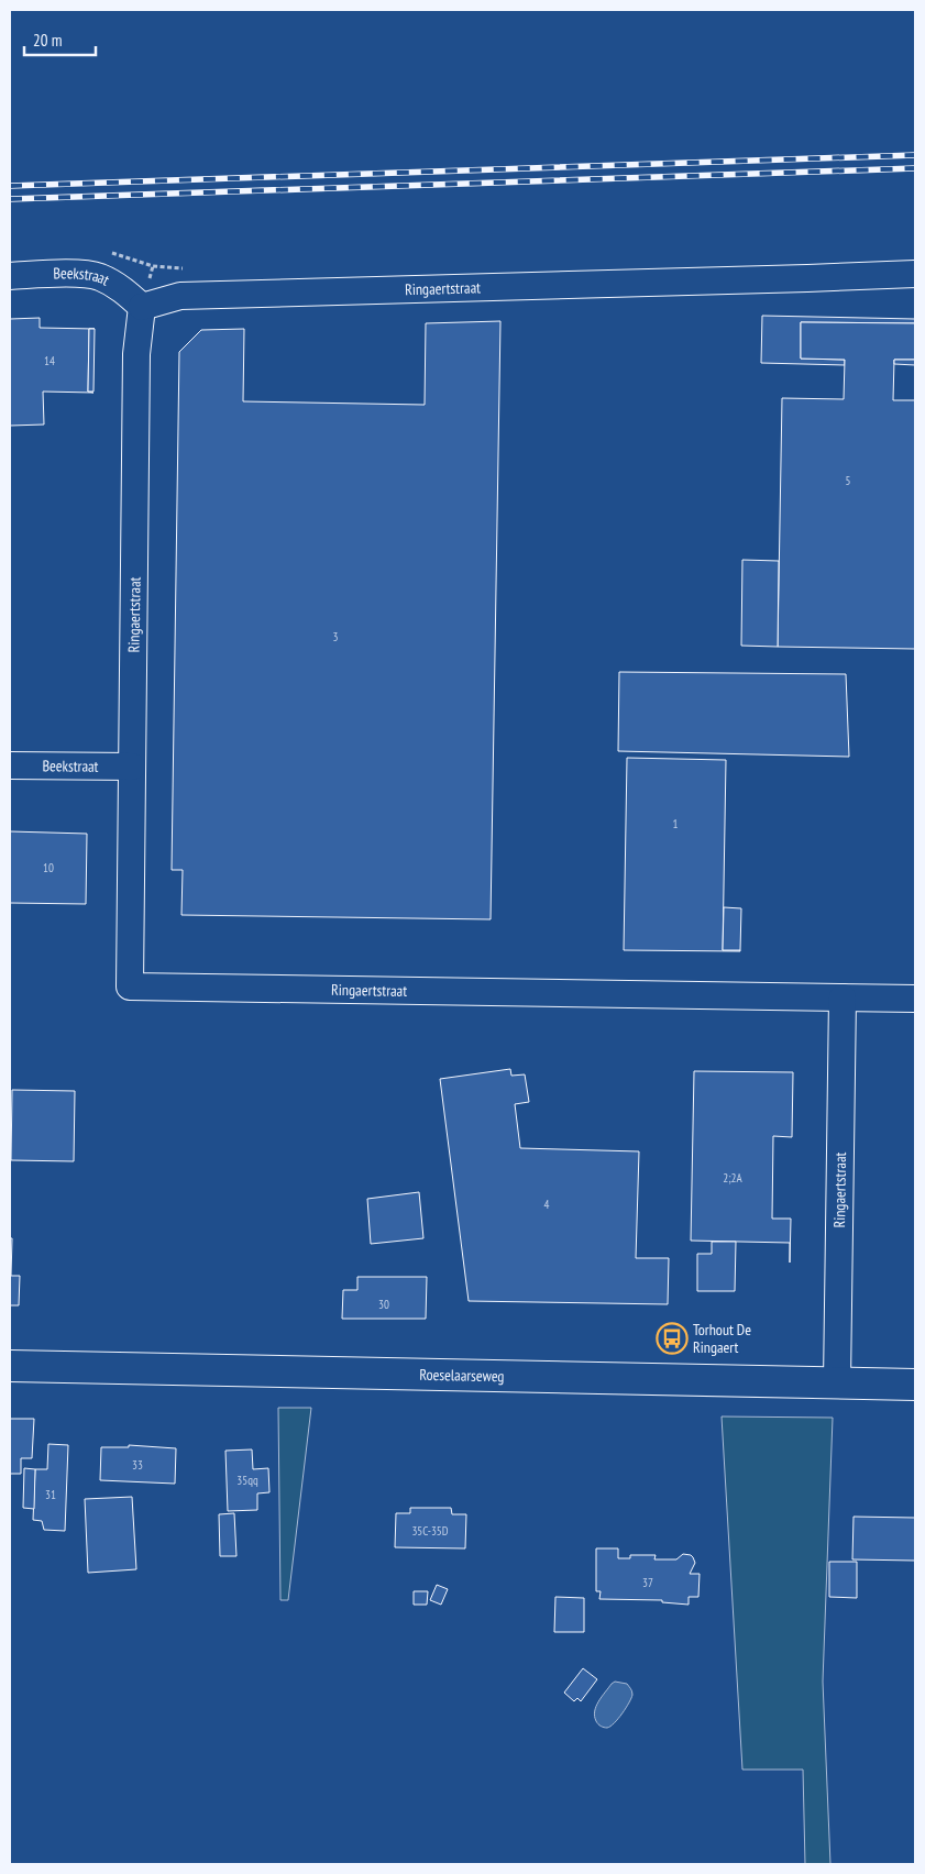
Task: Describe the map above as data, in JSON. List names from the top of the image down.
{
  "streets": {
    "main road": ["Roeselaarseweg"],
    "street": ["Beekstraat", "Ringaertstraat"]
  },
  "crossings": [
    ["Beekstraat", "Ringaertstraat"],
    ["Ringaertstraat", "Roeselaarseweg"]
  ],
  "places": {
    "bus stop": ["Torhout De Ringaert"]
  },
  "house_numbers": [
    "14",
    "5",
    "3",
    "1",
    "10",
    "2;2A",
    "4",
    "30",
    "33",
    "35qq",
    "31",
    "35C-35D",
    "37"
  ],
  "scale_bar": "20 m"
}
